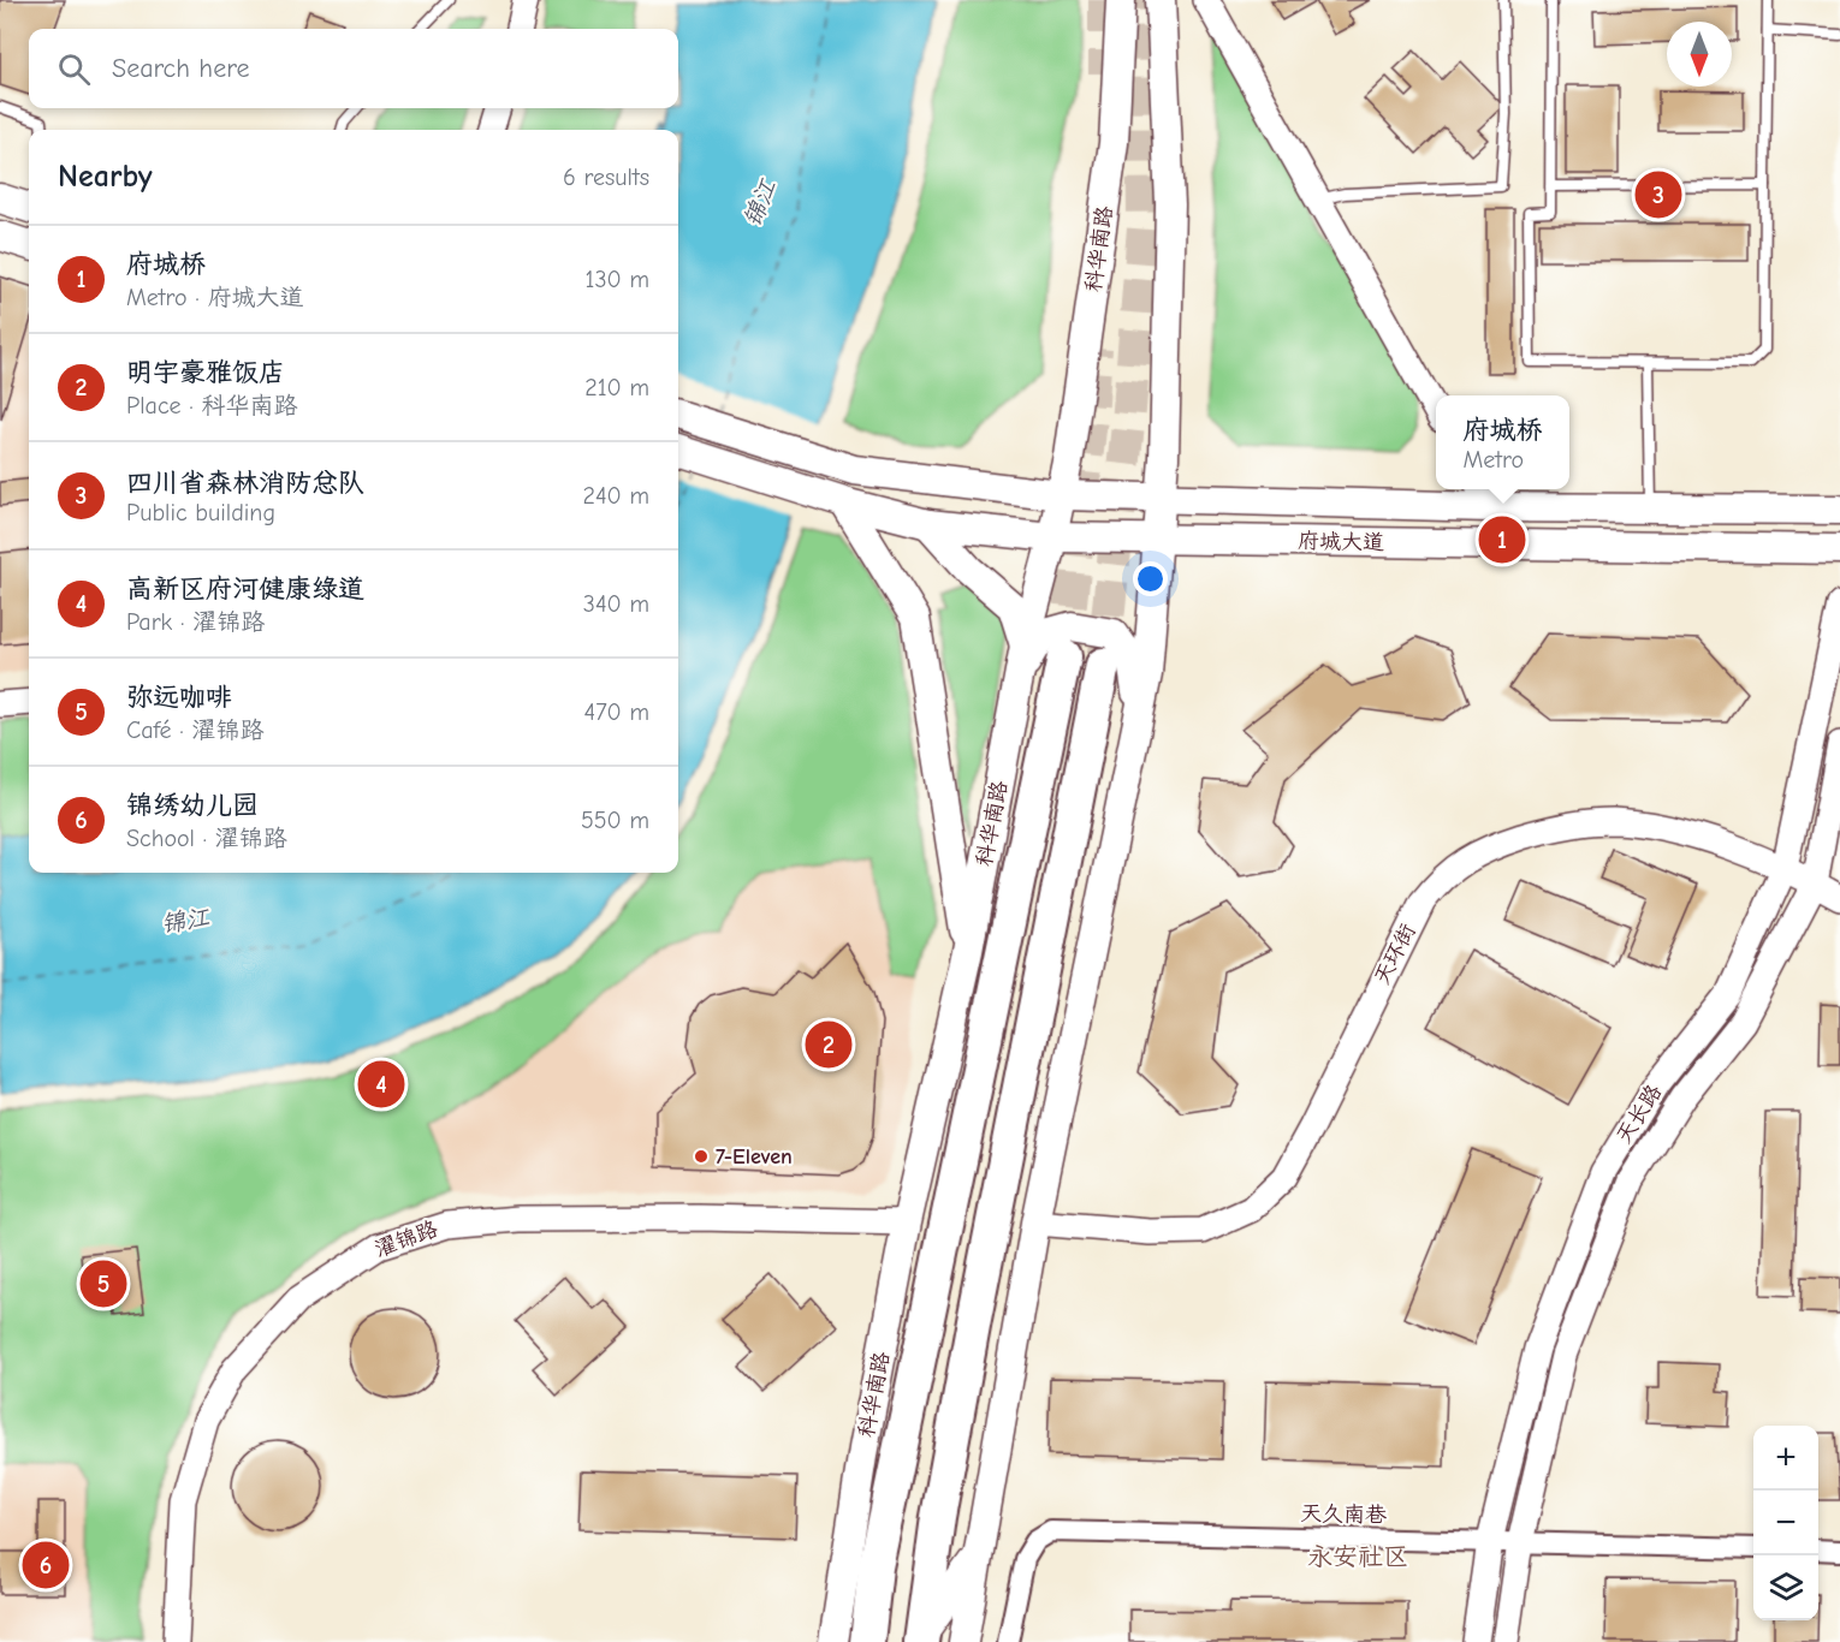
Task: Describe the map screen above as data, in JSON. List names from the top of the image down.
{
  "streets": {
    "highway": ["科华南路"],
    "main road": ["府城大道"],
    "street": [
      "天环街",
      "天长路",
      "濯锦路",
      "天久南巷"
    ]
  },
  "crossings": [
    ["科华南路", "府城大道"],
    ["科华南路", "濯锦路"],
    ["天环街", "天长路"],
    ["天长路", "天久南巷"]
  ],
  "districts": ["永安社区"],
  "water": ["锦江"],
  "places": ["7-Eleven"],
  "north": "bottom",
  "page": {
    "search": "Search here",
    "heading": ["Nearby", "6 results"],
    "pins": [
      "3",
      "1",
      "2",
      "4",
      "5",
      "6"
    ],
    "list": [
      {
        "mark": "1",
        "name": "府城桥",
        "note": "Metro · 府城大道",
        "value": "130 m"
      },
      {
        "mark": "2",
        "name": "明宇豪雅饭店",
        "note": "Place · 科华南路",
        "value": "210 m"
      },
      {
        "mark": "3",
        "name": "四川省森林消防总队",
        "note": "Public building",
        "value": "240 m"
      },
      {
        "mark": "4",
        "name": "高新区府河健康绿道",
        "note": "Park · 濯锦路",
        "value": "340 m"
      },
      {
        "mark": "5",
        "name": "弥远咖啡",
        "note": "Café · 濯锦路",
        "value": "470 m"
      },
      {
        "mark": "6",
        "name": "锦绣幼儿园",
        "note": "School · 濯锦路",
        "value": "550 m"
      }
    ],
    "popup": ["府城桥", "Metro"],
    "map_buttons": ["+", "−"]
  }
}
